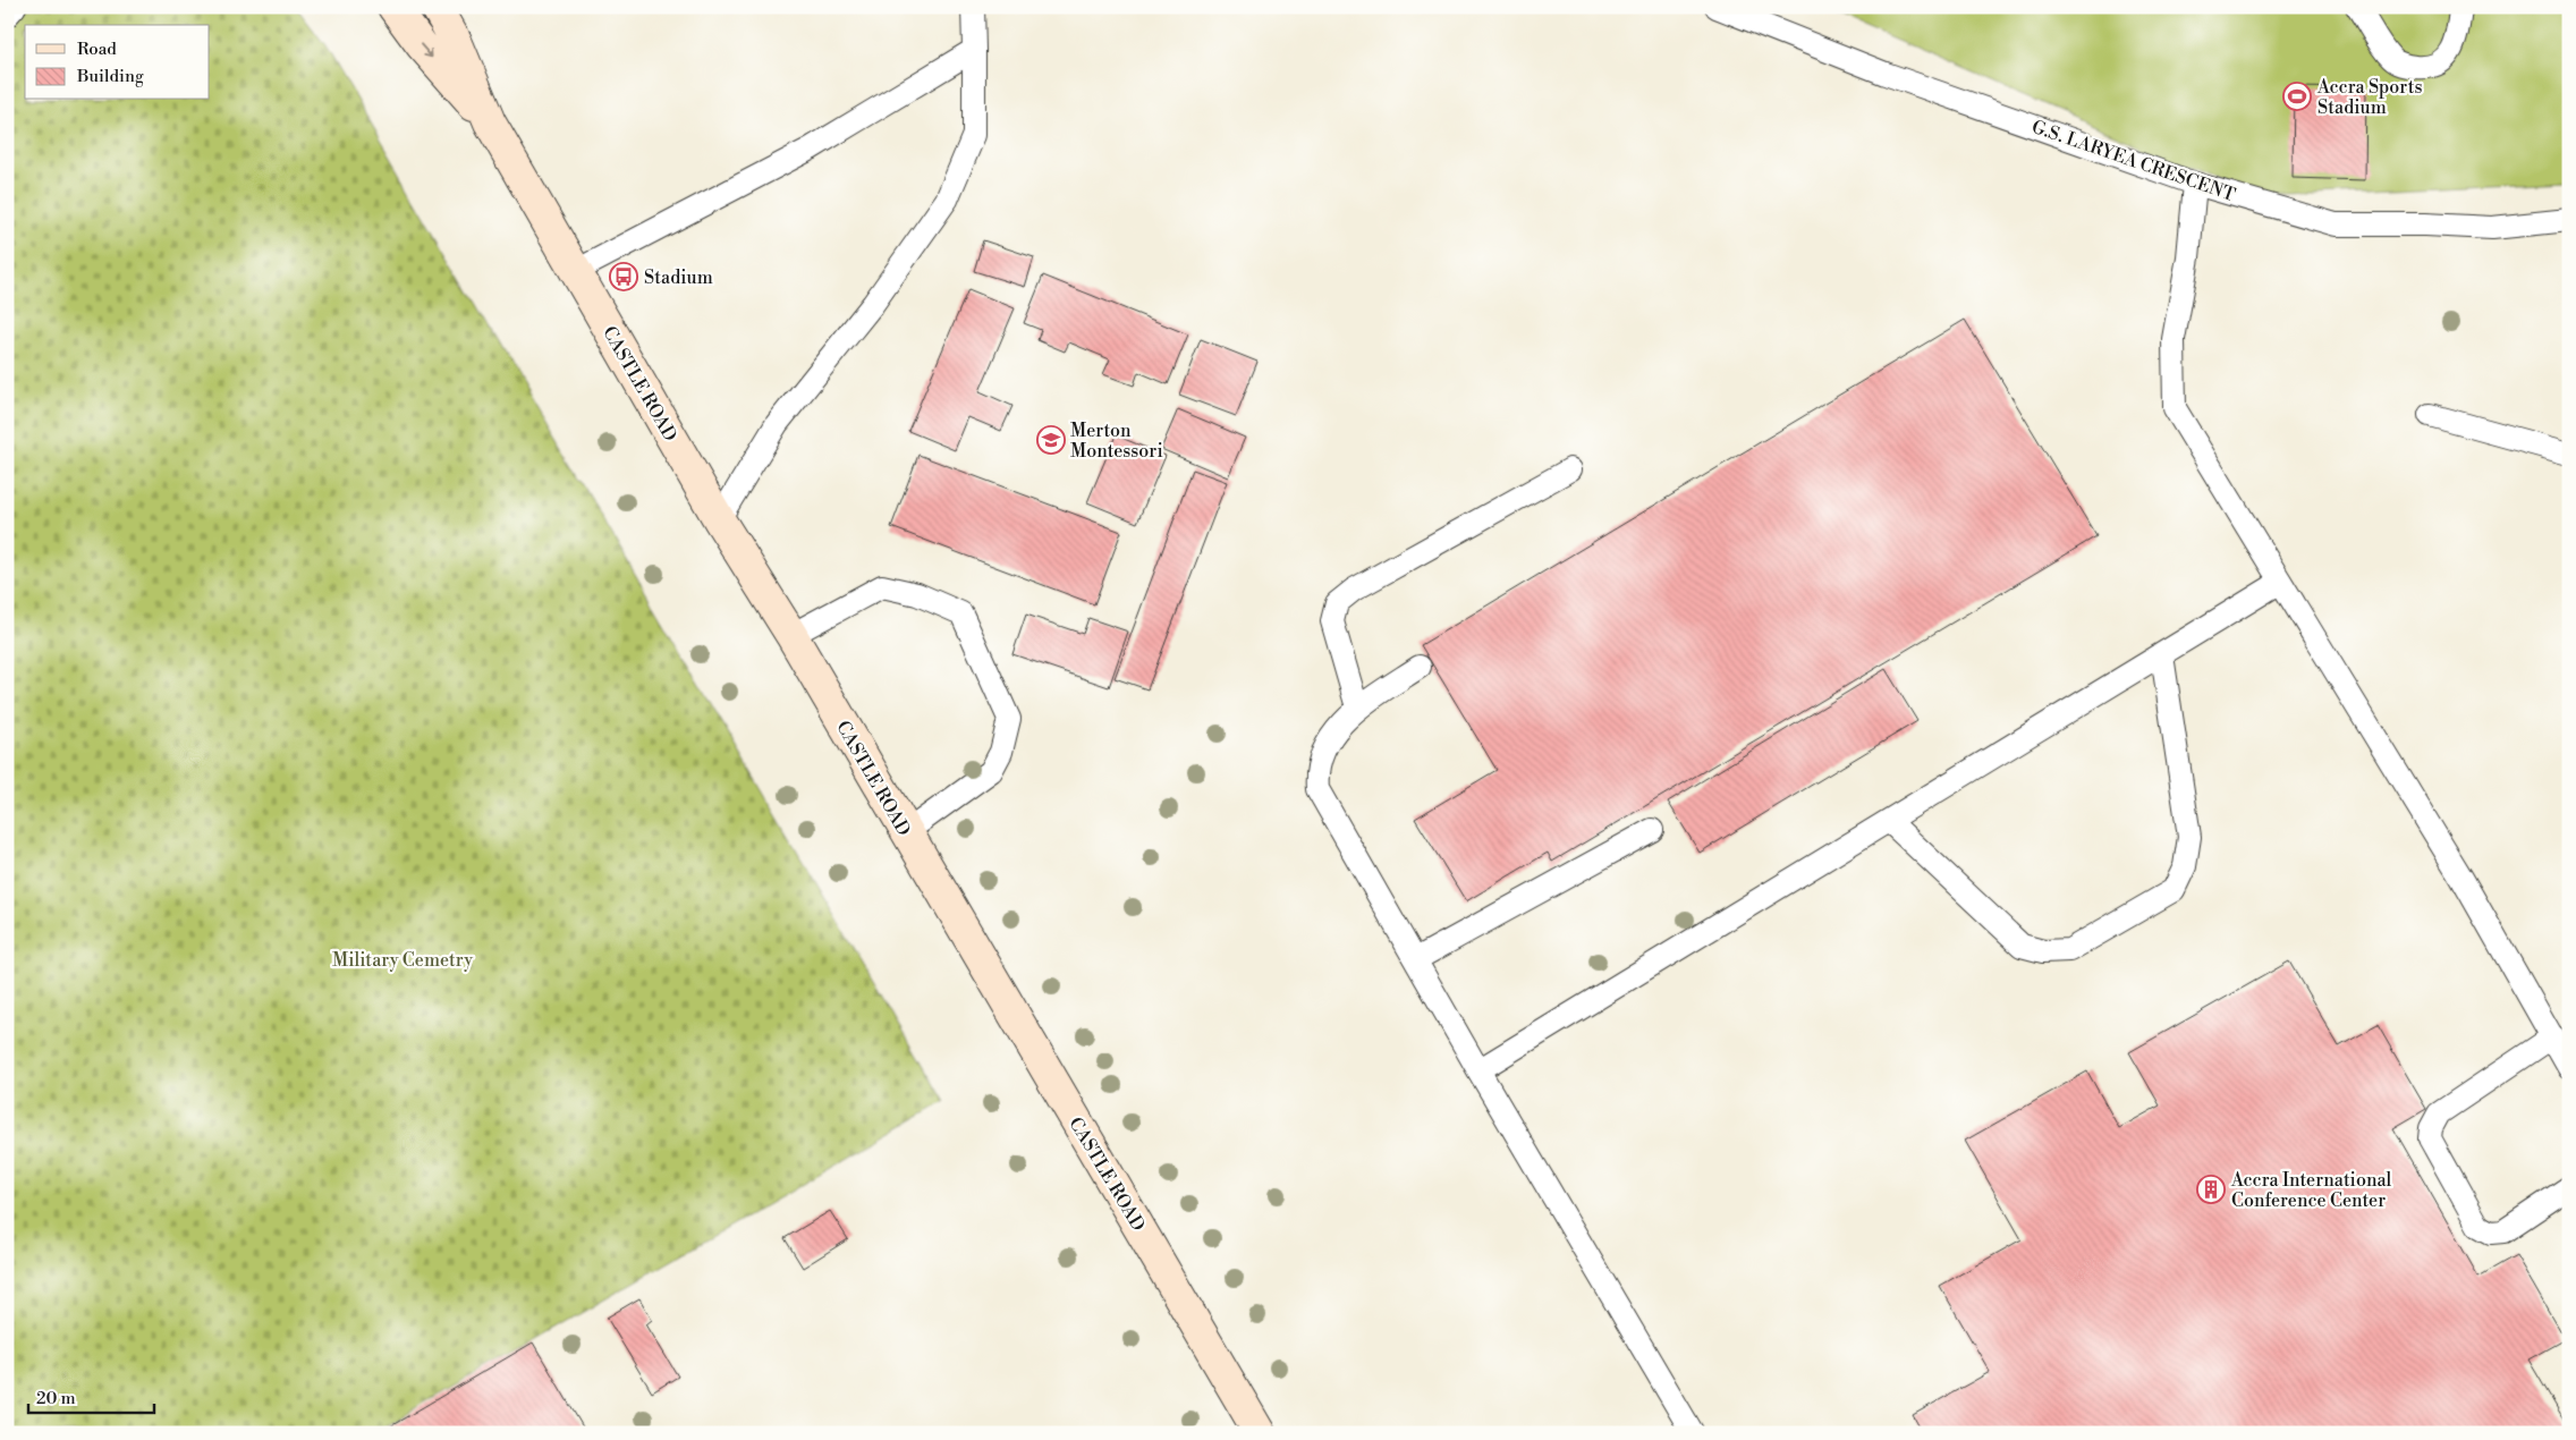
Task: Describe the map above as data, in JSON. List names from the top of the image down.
{
  "streets": {
    "main road": ["CASTLE ROAD"],
    "lane": ["G.S. LARYEA CRESCENT"]
  },
  "parks": ["Military Cemetry"],
  "places": {
    "sports": ["Accra Sports Stadium"],
    "bus stop": ["Stadium"],
    "school or university": ["Merton Montessori"],
    "building": ["Accra International Conference Center"]
  },
  "legend": ["Road", "Building"],
  "scale_bar": "20 m"
}
